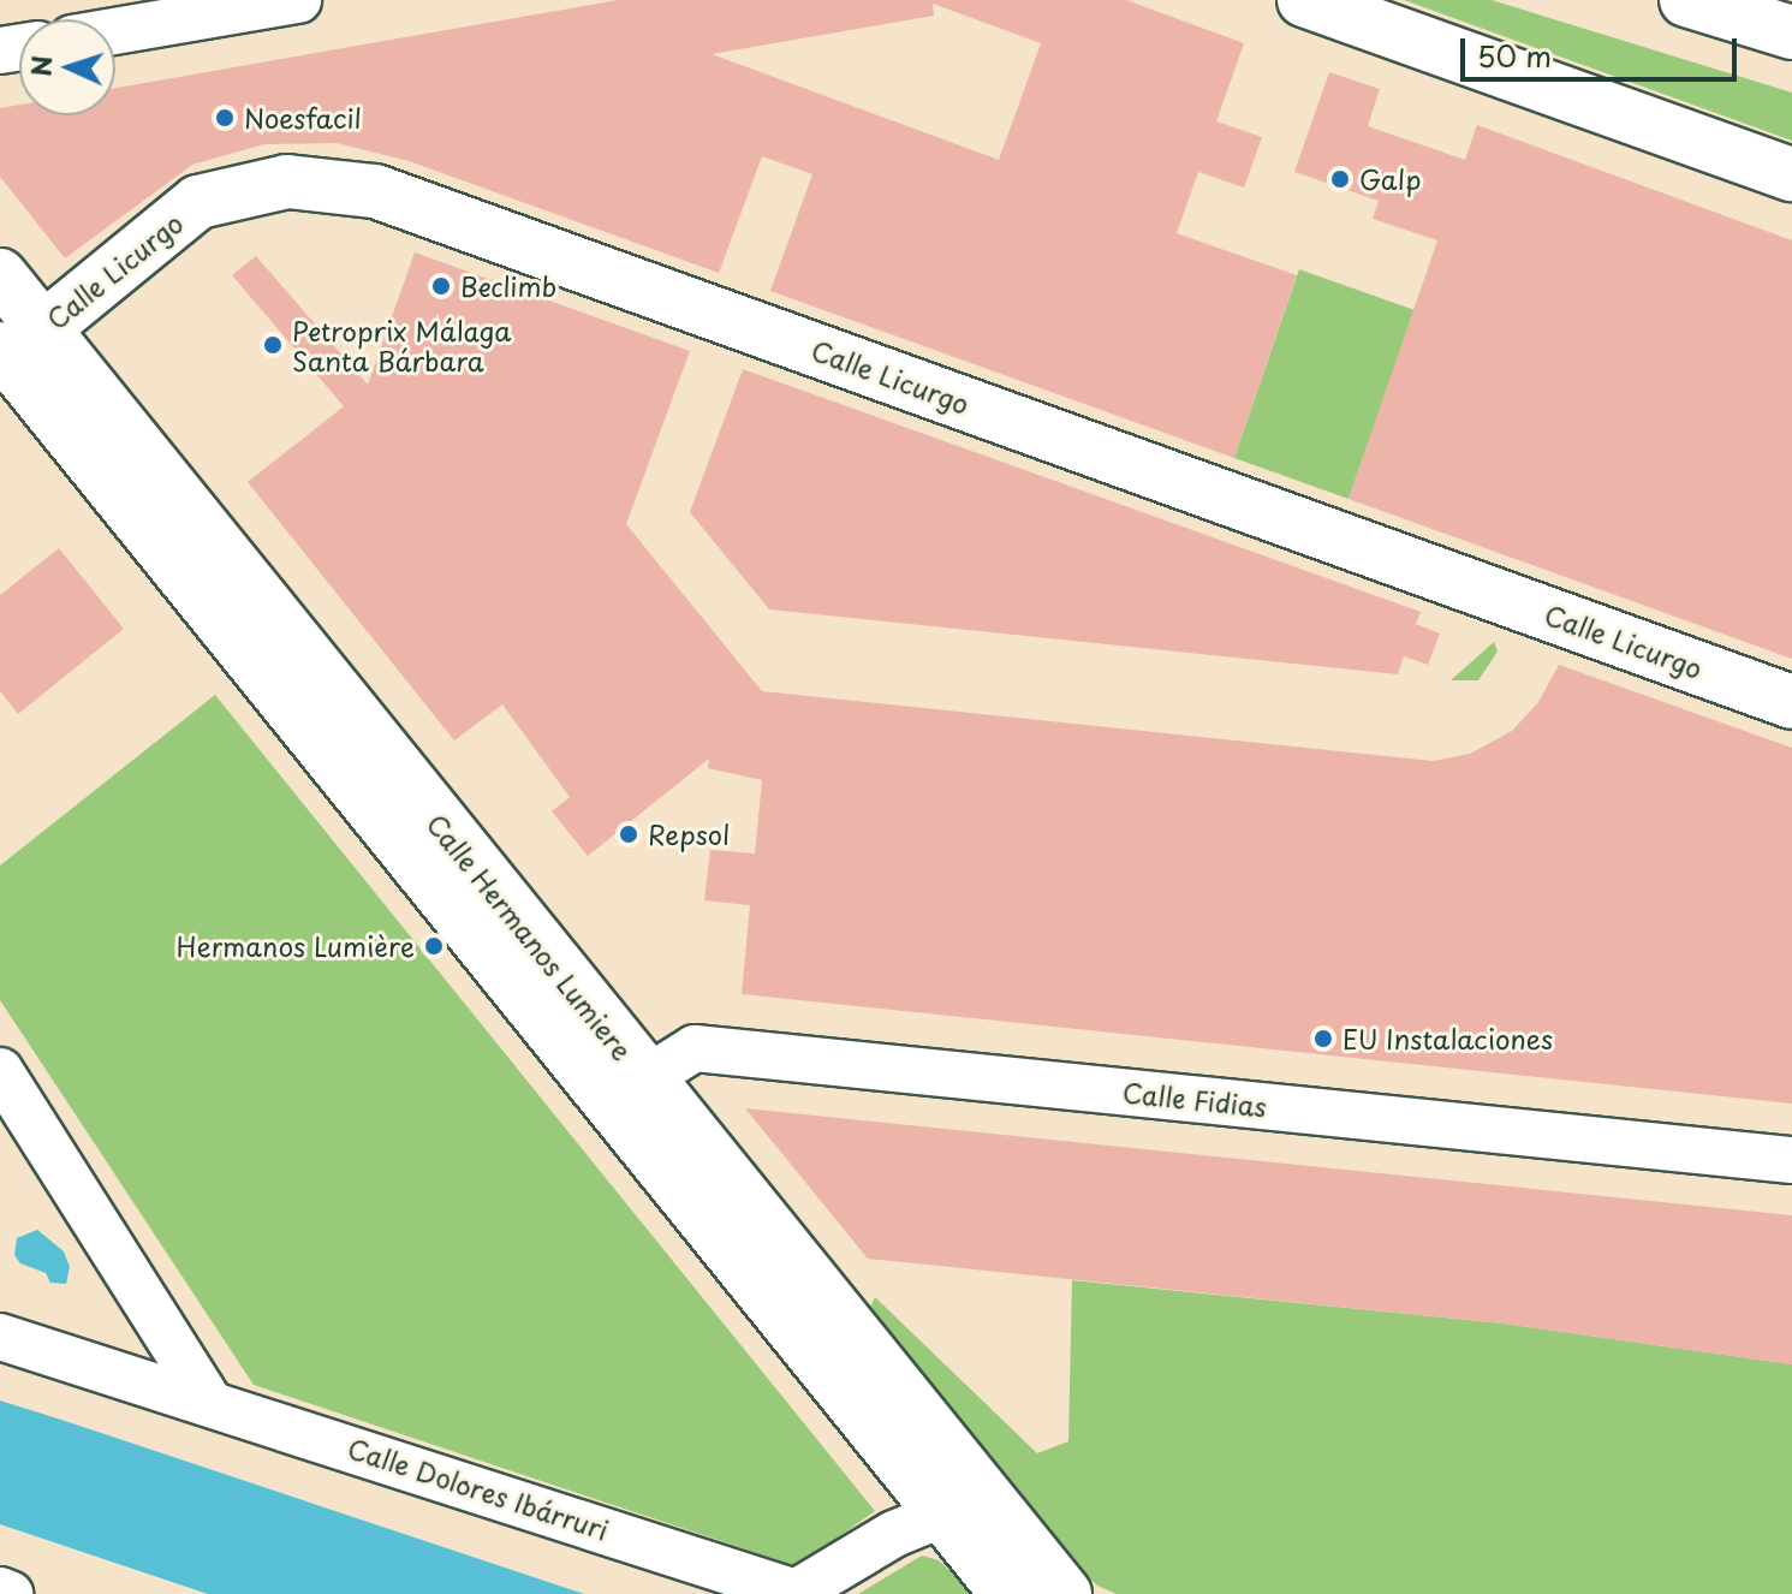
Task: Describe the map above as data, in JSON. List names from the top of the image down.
{
  "streets": {
    "main road": ["Calle Licurgo", "Calle Hermanos Lumiere"],
    "street": ["Calle Fidias", "Calle Dolores Ibárruri"]
  },
  "crossings": [
    ["Calle Licurgo", "Calle Hermanos Lumiere"],
    ["Calle Hermanos Lumiere", "Calle Fidias"],
    ["Calle Hermanos Lumiere", "Calle Dolores Ibárruri"]
  ],
  "places": [
    "Noesfacil",
    "Galp",
    "Beclimb",
    "Petroprix Málaga Santa Bárbara",
    "Repsol",
    "Hermanos Lumière",
    "EU Instalaciones"
  ],
  "scale_bar": "50 m",
  "north": "left"
}
